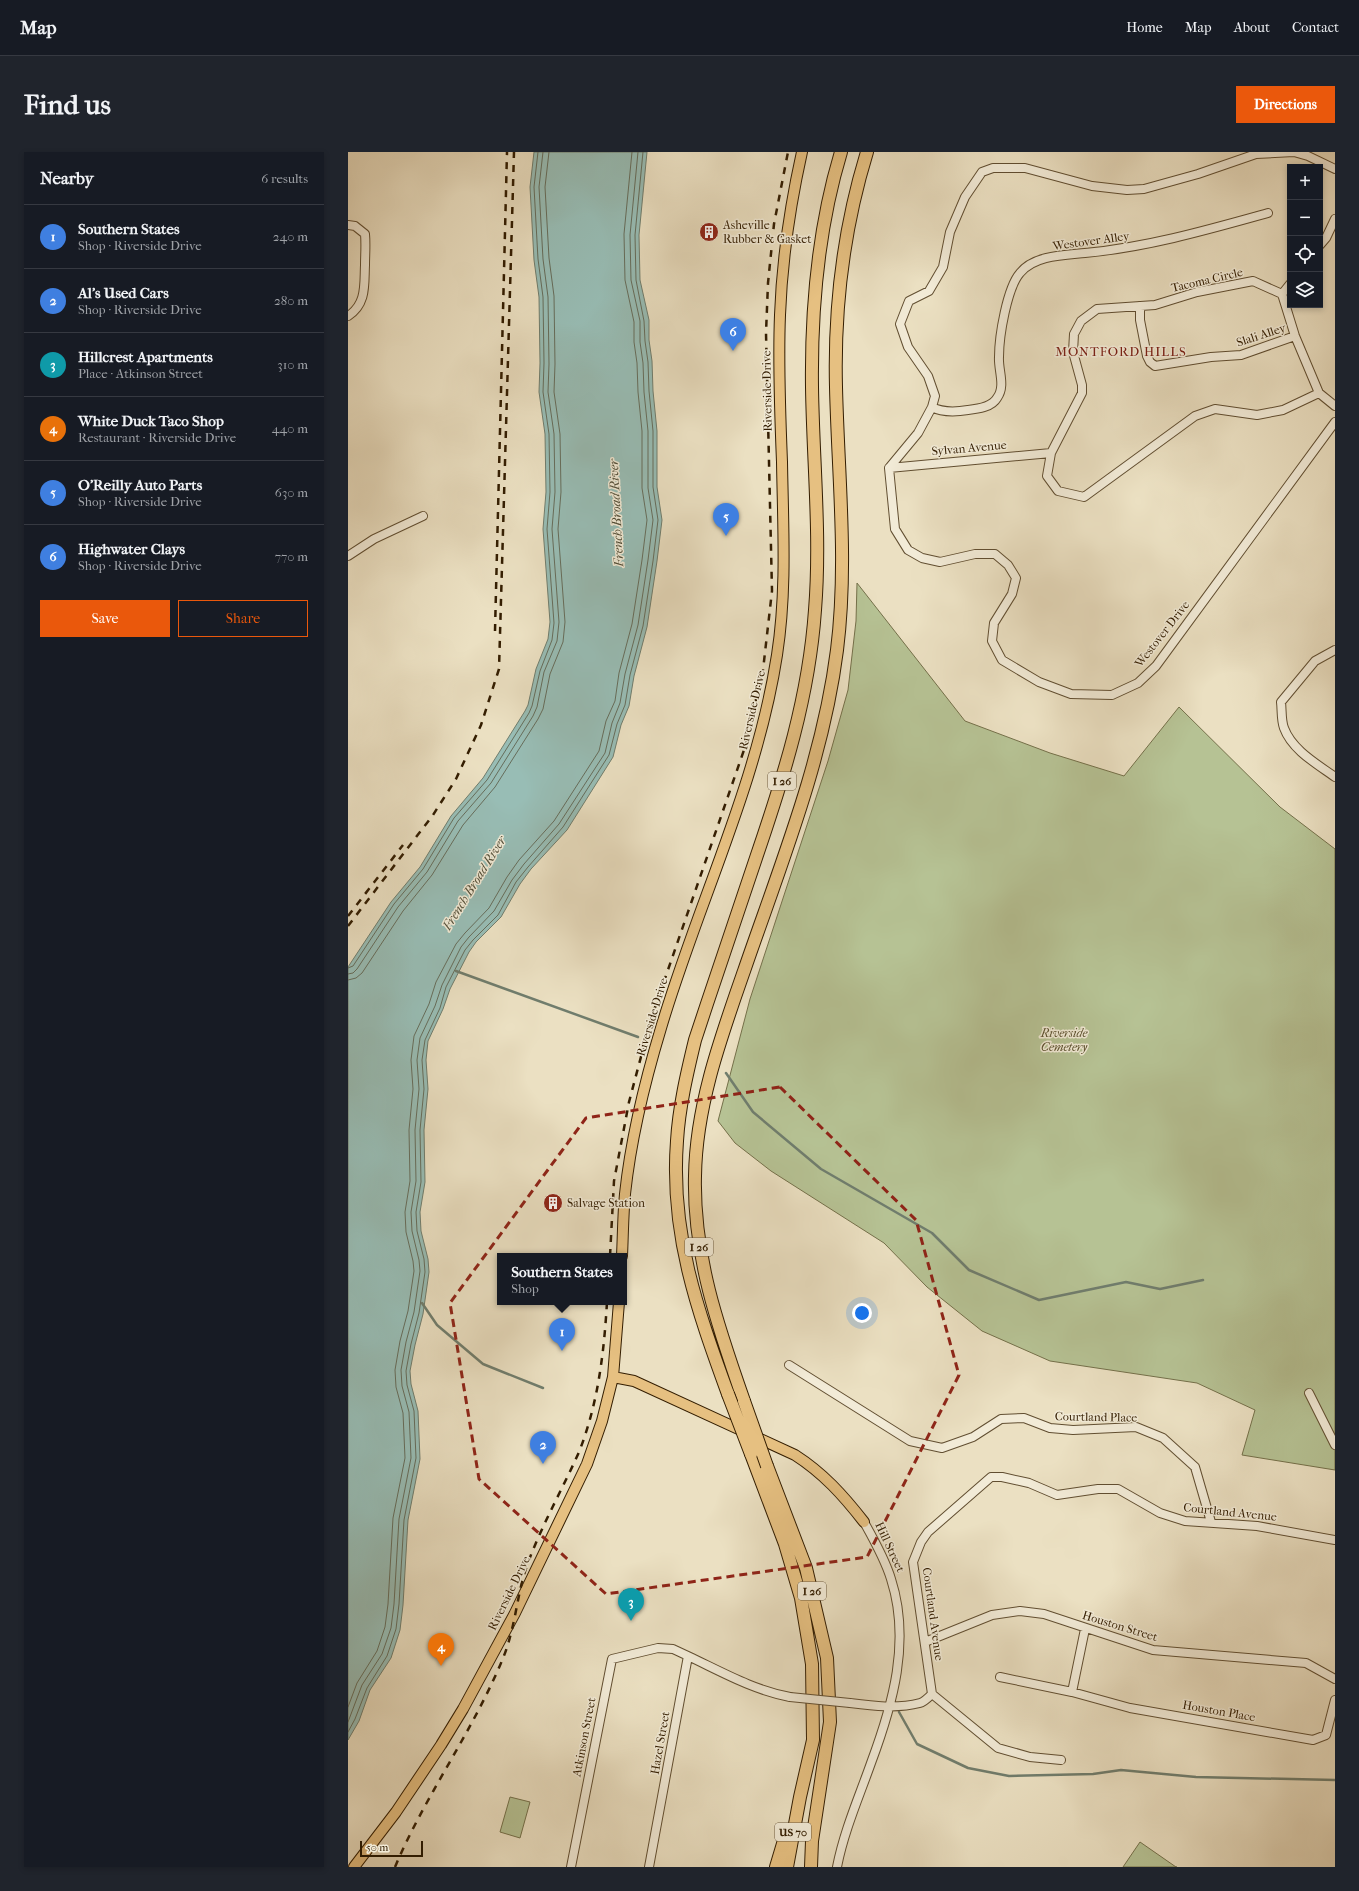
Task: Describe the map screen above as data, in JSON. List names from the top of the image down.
{
  "streets": {
    "highway": ["I 26", "US 70"],
    "main road": ["Riverside Drive", "Hill Street"],
    "street": [
      "Westover Alley",
      "Tacoma Circle",
      "Slali Alley",
      "Sylvan Avenue",
      "Westover Drive",
      "Courtland Place",
      "Courtland Avenue",
      "Houston Street",
      "Houston Place",
      "Atkinson Street",
      "Hazel Street"
    ]
  },
  "crossings": [
    ["Tacoma Circle", "Slali Alley"],
    ["Tacoma Circle", "Sylvan Avenue"],
    ["Riverside Drive", "Hill Street"],
    ["Sylvan Avenue", "Westover Drive"],
    ["I 26", "US 70"],
    ["Courtland Place", "Courtland Avenue"],
    ["Courtland Avenue", "Houston Street"],
    ["Atkinson Street", "Hazel Street"]
  ],
  "districts": ["MONTFORD HILLS"],
  "water": ["French Broad River"],
  "parks": ["Riverside Cemetery"],
  "places": {
    "building": ["Asheville Rubber & Gasket", "Salvage Station"]
  },
  "scale_bar": "50 m",
  "page": {
    "header": "Map",
    "nav": [
      "Home",
      "Map",
      "About",
      "Contact"
    ],
    "buttons": [
      "Directions",
      ["Save", "Share"]
    ],
    "title": "Find us",
    "heading": ["Nearby", "6 results"],
    "map_buttons": ["+", "−"],
    "list": [
      {
        "mark": "1",
        "name": "Southern States",
        "note": "Shop · Riverside Drive",
        "value": "240 m"
      },
      {
        "mark": "2",
        "name": "Al's Used Cars",
        "note": "Shop · Riverside Drive",
        "value": "280 m"
      },
      {
        "mark": "3",
        "name": "Hillcrest Apartments",
        "note": "Place · Atkinson Street",
        "value": "310 m"
      },
      {
        "mark": "4",
        "name": "White Duck Taco Shop",
        "note": "Restaurant · Riverside Drive",
        "value": "440 m"
      },
      {
        "mark": "5",
        "name": "O'Reilly Auto Parts",
        "note": "Shop · Riverside Drive",
        "value": "630 m"
      },
      {
        "mark": "6",
        "name": "Highwater Clays",
        "note": "Shop · Riverside Drive",
        "value": "770 m"
      }
    ],
    "pins": [
      "6",
      "5",
      "1",
      "2",
      "3",
      "4"
    ],
    "popup": ["Southern States", "Shop"],
    "scale": "50 m"
  }
}
